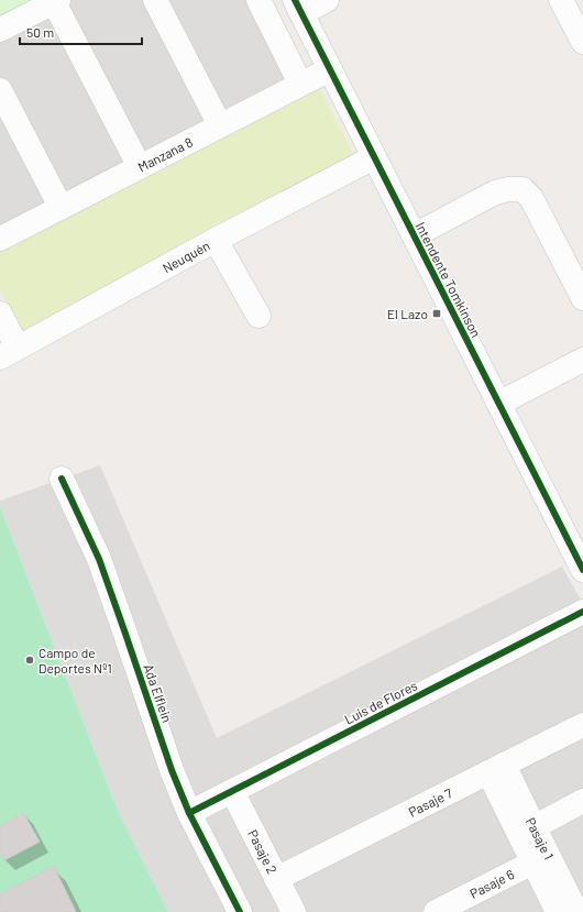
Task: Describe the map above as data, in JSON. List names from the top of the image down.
{
  "streets": {
    "street": [
      "Manzana 8",
      "Neuquén",
      "Intendente Tomkinson",
      "Ada Elflein",
      "Luis de Flores",
      "Pasaje 7",
      "Pasaje 1",
      "Pasaje 2",
      "Pasaje 6"
    ]
  },
  "crossings": [
    ["Manzana 8", "Intendente Tomkinson"],
    ["Neuquén", "Intendente Tomkinson"],
    ["Ada Elflein", "Luis de Flores"],
    ["Luis de Flores", "Pasaje 2"],
    ["Pasaje 7", "Pasaje 1"],
    ["Pasaje 7", "Pasaje 2"],
    ["Pasaje 1", "Pasaje 6"]
  ],
  "places": {
    "transit": ["El Lazo"],
    "other": ["Campo de Deportes Nº1"]
  },
  "scale_bar": "50 m"
}
